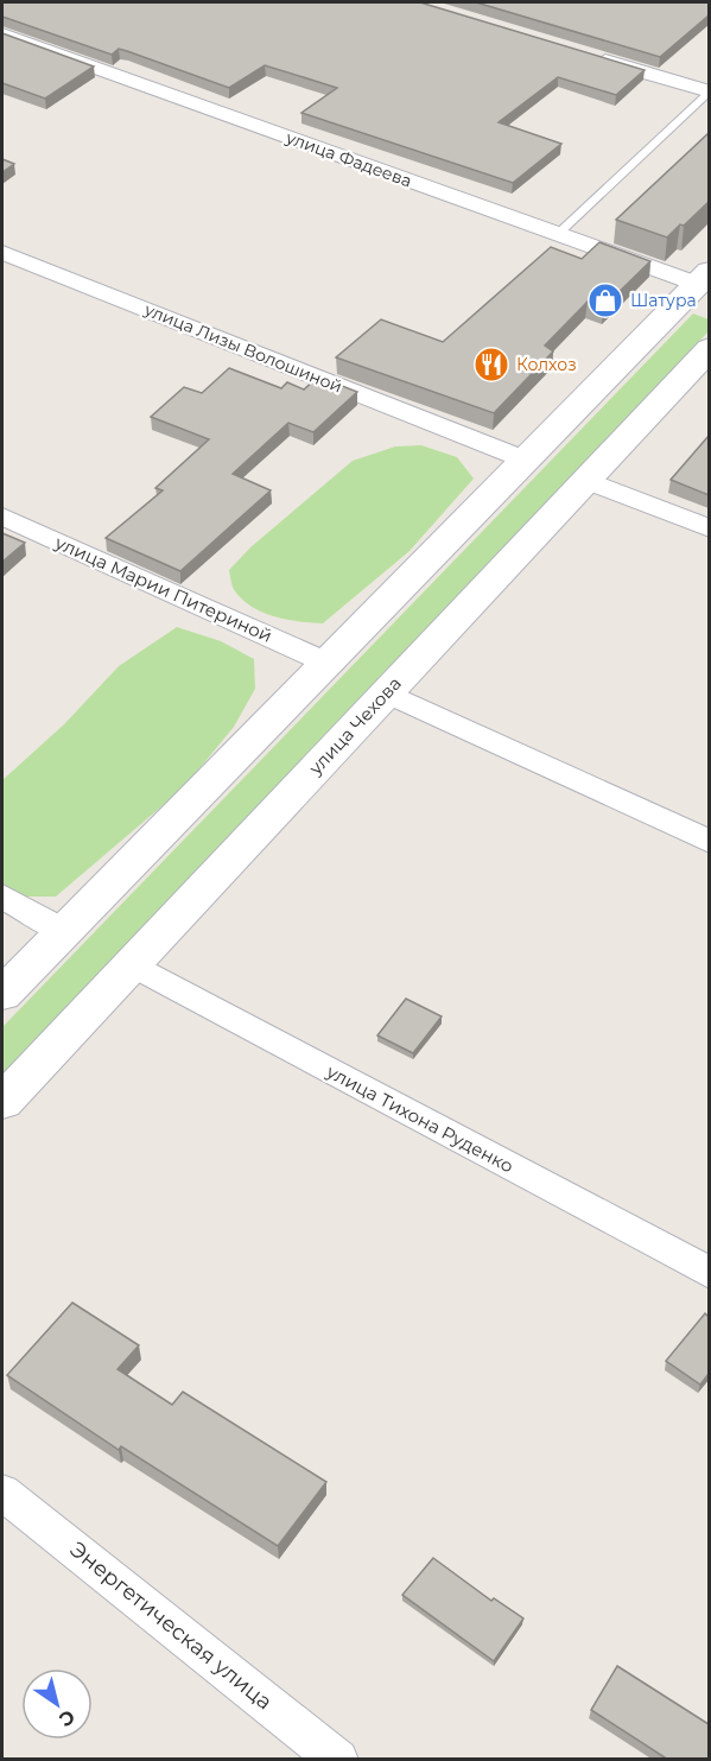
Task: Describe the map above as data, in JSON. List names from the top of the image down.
{
  "streets": {
    "main road": ["улица Чехова"],
    "street": [
      "улица Фадеева",
      "улица Лизы Волошиной",
      "улица Марии Питериной",
      "улица Тихона Руденко",
      "Энергетическая улица"
    ]
  },
  "crossings": [
    ["улица Чехова", "улица Тихона Руденко"]
  ],
  "places": {
    "shop": ["Шатура"],
    "restaurant": ["Колхоз"]
  },
  "north": "bottom right"
}
